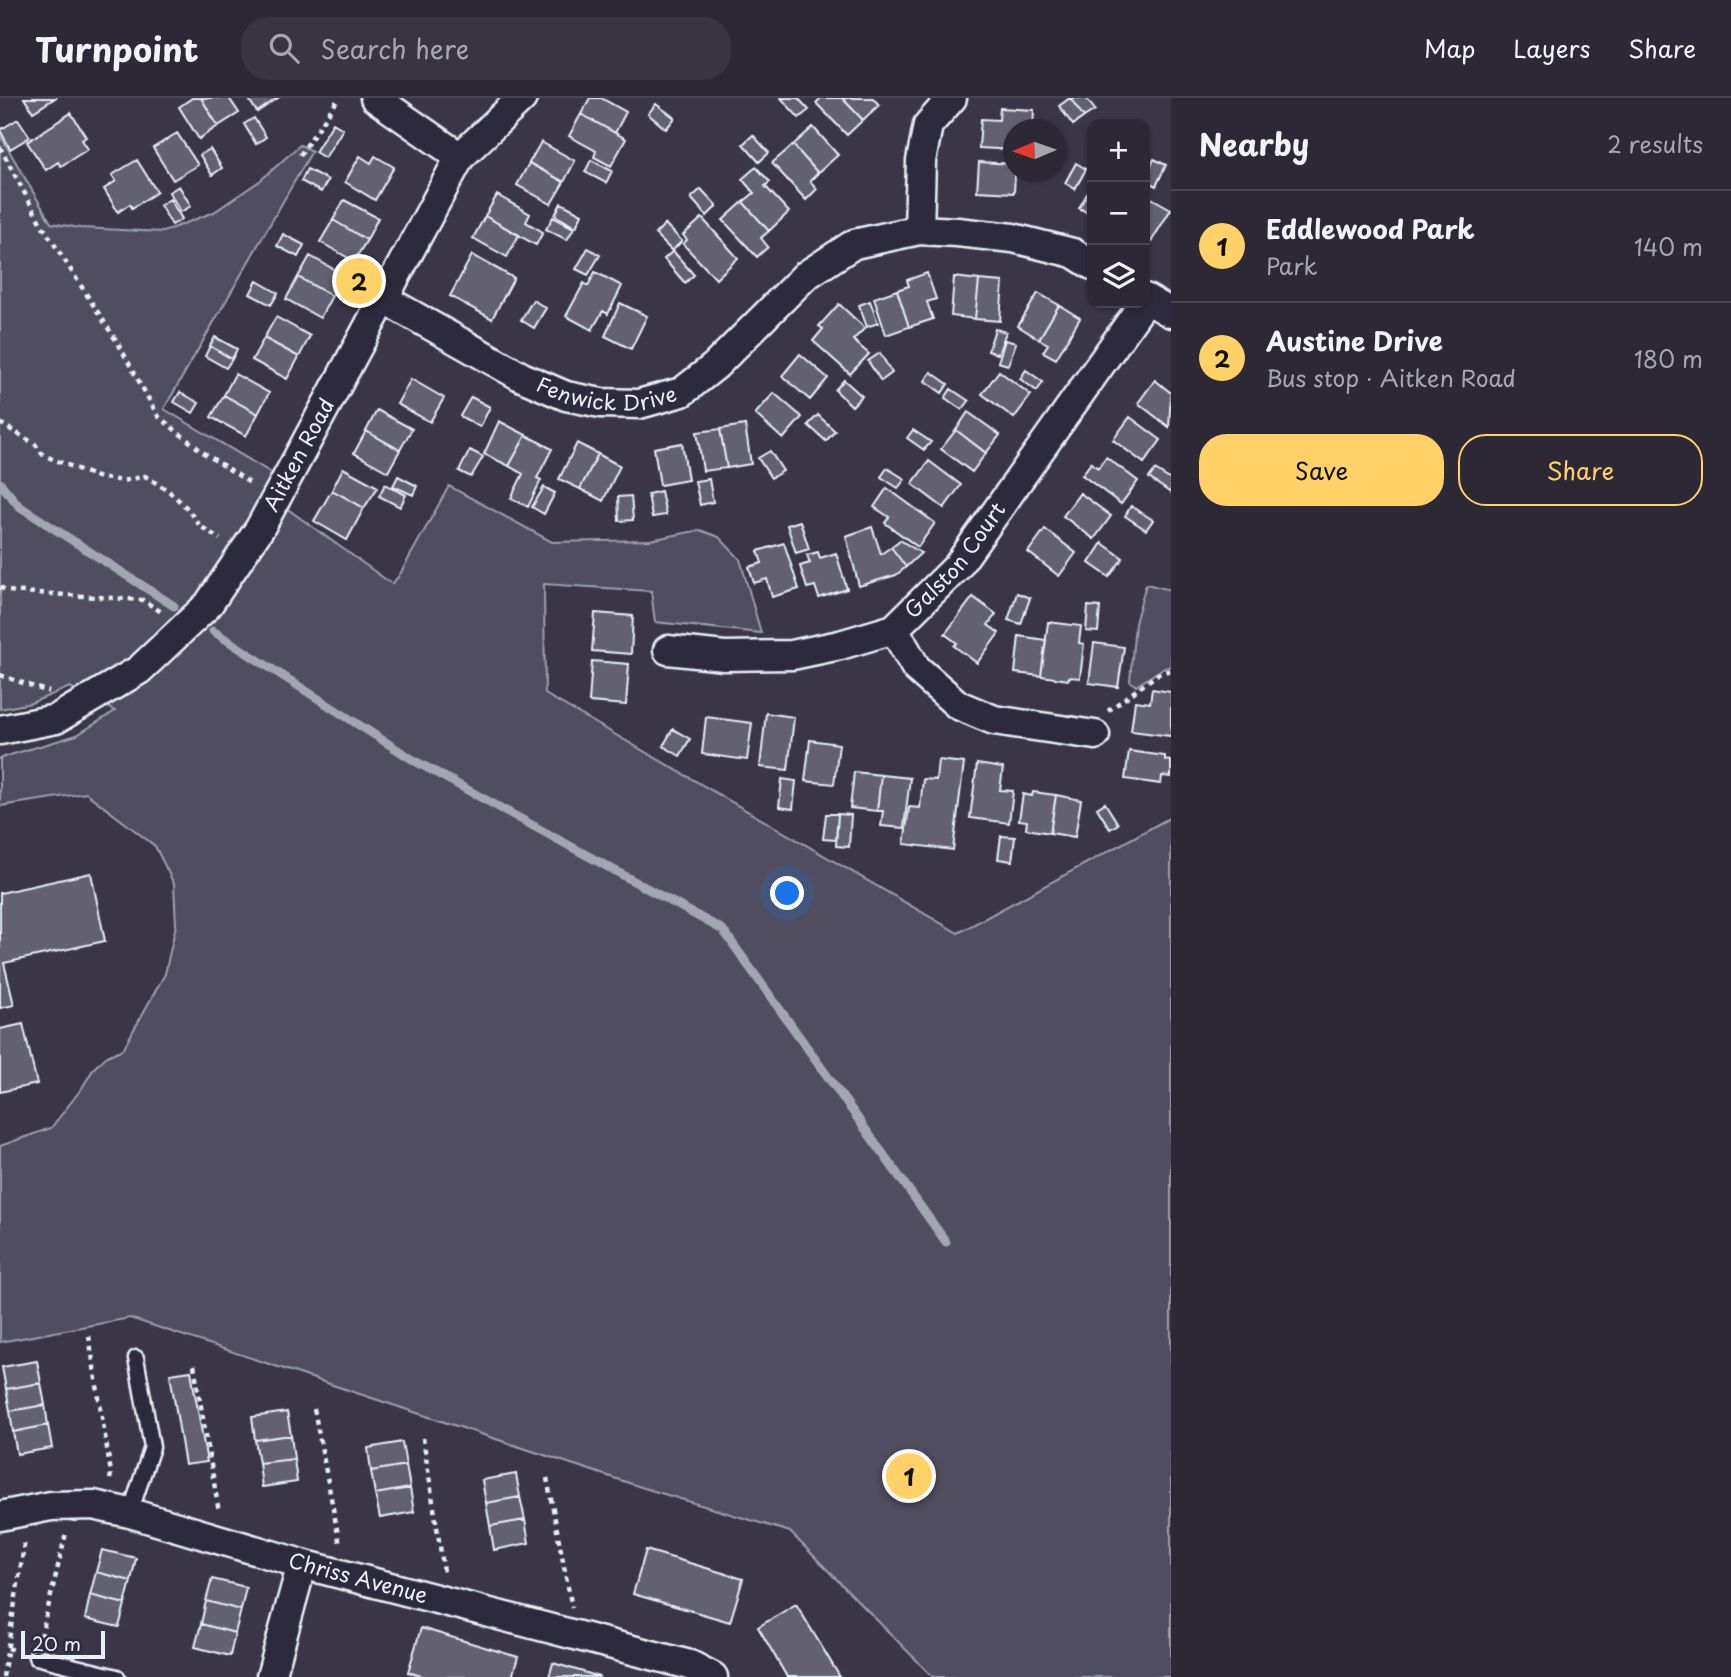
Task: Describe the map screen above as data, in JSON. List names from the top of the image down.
{
  "streets": {
    "street": [
      "Fenwick Drive",
      "Aitken Road",
      "Galston Court",
      "Chriss Avenue"
    ]
  },
  "crossings": [
    ["Fenwick Drive", "Aitken Road"]
  ],
  "scale_bar": "20 m",
  "north": "left",
  "page": {
    "header": "Turnpoint",
    "search": "Search here",
    "nav": ["Map", "Layers", "Share"],
    "heading": ["Nearby", "2 results"],
    "map_buttons": ["+", "−"],
    "list": [
      {
        "mark": "1",
        "name": "Eddlewood Park",
        "note": "Park",
        "value": "140 m"
      },
      {
        "mark": "2",
        "name": "Austine Drive",
        "note": "Bus stop · Aitken Road",
        "value": "180 m"
      }
    ],
    "pins": ["2", "1"],
    "buttons": ["Save", "Share"],
    "scale": "20 m"
  }
}
